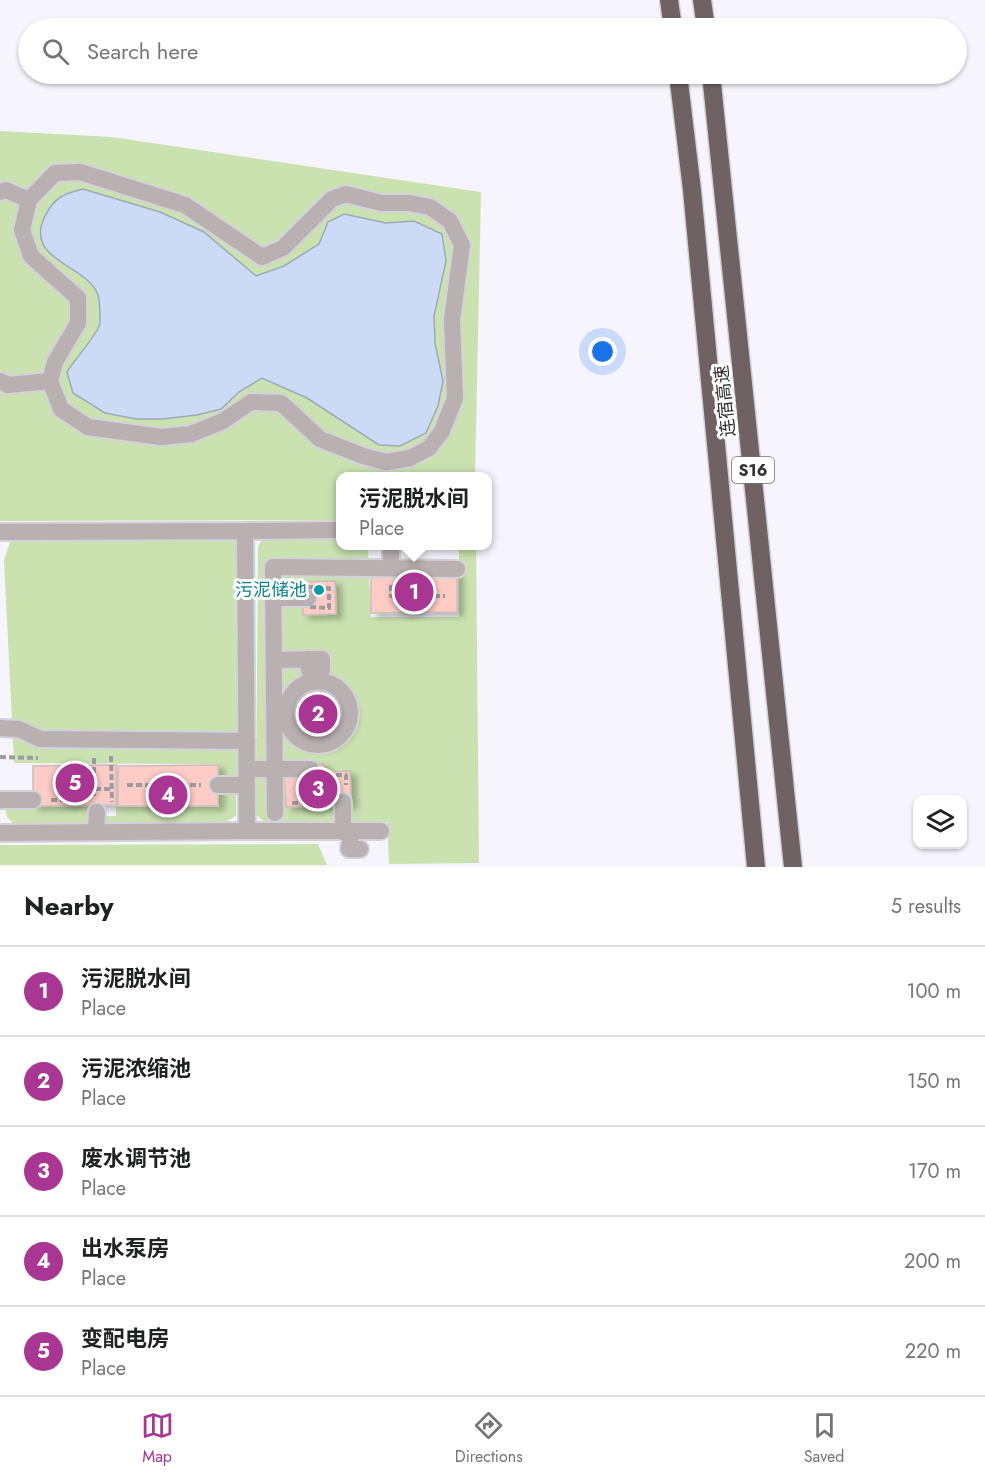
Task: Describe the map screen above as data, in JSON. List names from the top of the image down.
{
  "streets": {
    "highway": ["连宿高速", "S16"]
  },
  "places": ["污泥储池"],
  "page": {
    "search": "Search here",
    "popup": ["污泥脱水间", "Place"],
    "pins": [
      "1",
      "2",
      "5",
      "3",
      "4"
    ],
    "heading": ["Nearby", "5 results"],
    "list": [
      {
        "mark": "1",
        "name": "污泥脱水间",
        "note": "Place",
        "value": "100 m"
      },
      {
        "mark": "2",
        "name": "污泥浓缩池",
        "note": "Place",
        "value": "150 m"
      },
      {
        "mark": "3",
        "name": "废水调节池",
        "note": "Place",
        "value": "170 m"
      },
      {
        "mark": "4",
        "name": "出水泵房",
        "note": "Place",
        "value": "200 m"
      },
      {
        "mark": "5",
        "name": "变配电房",
        "note": "Place",
        "value": "220 m"
      }
    ],
    "nav": ["Map", "Directions", "Saved"]
  }
}
